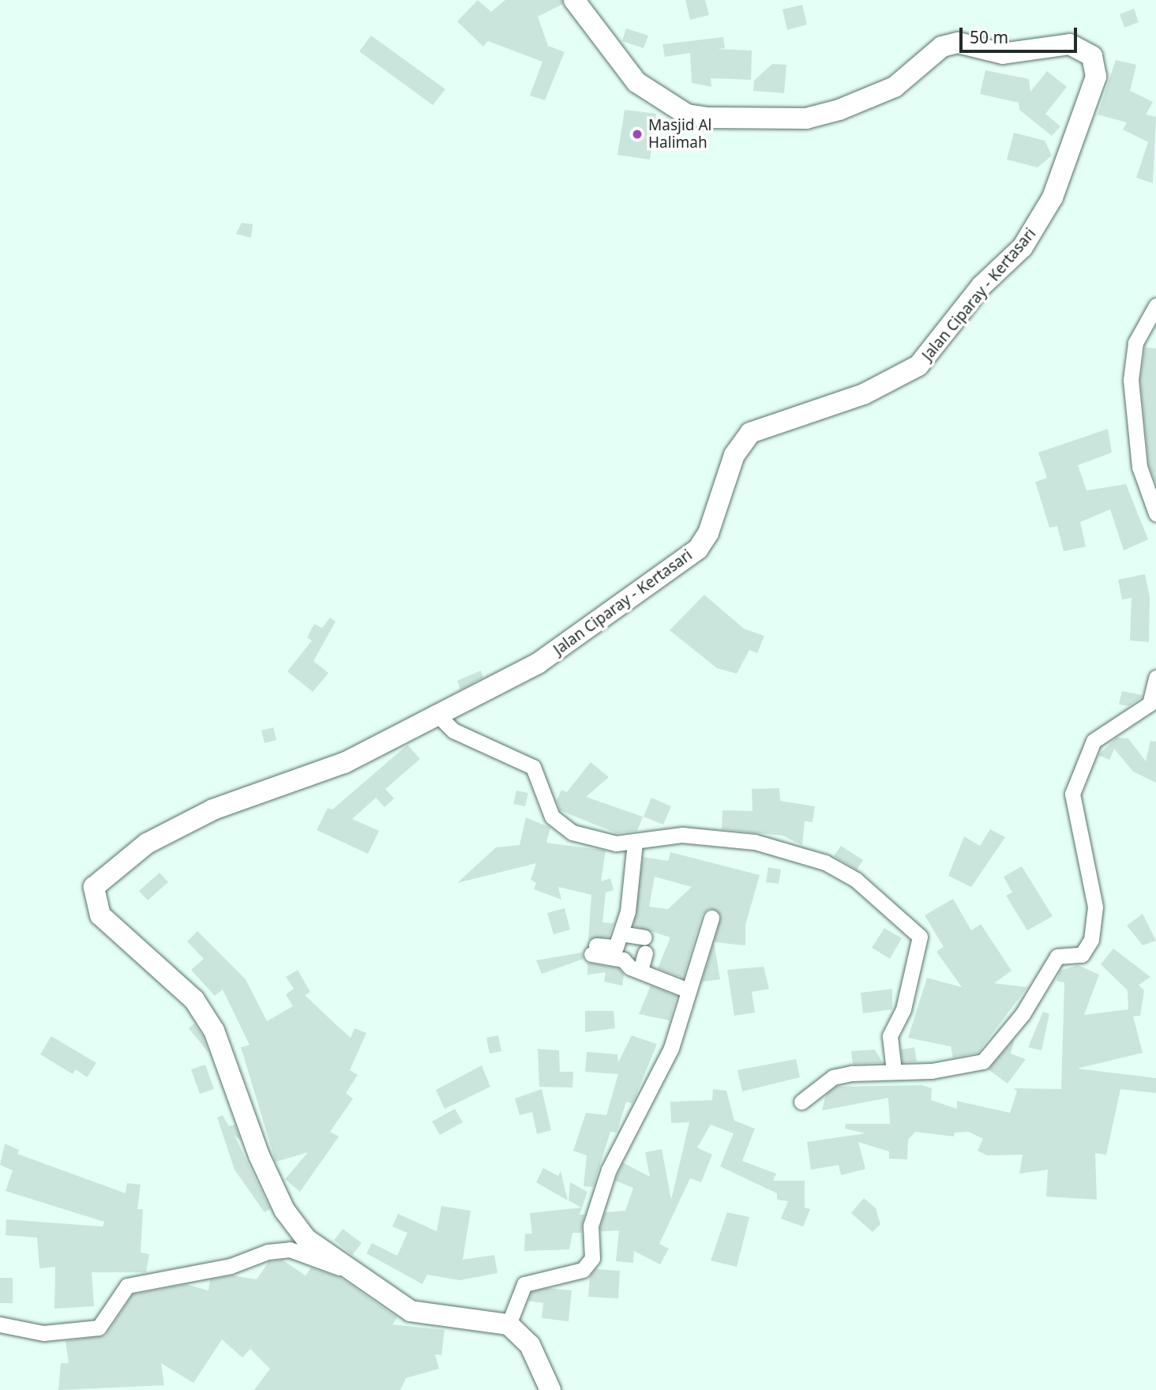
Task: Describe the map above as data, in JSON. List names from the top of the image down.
{
  "streets": {
    "main road": ["Jalan Ciparay - Kertasari"]
  },
  "places": ["Masjid Al Halimah"],
  "scale_bar": "50 m"
}
